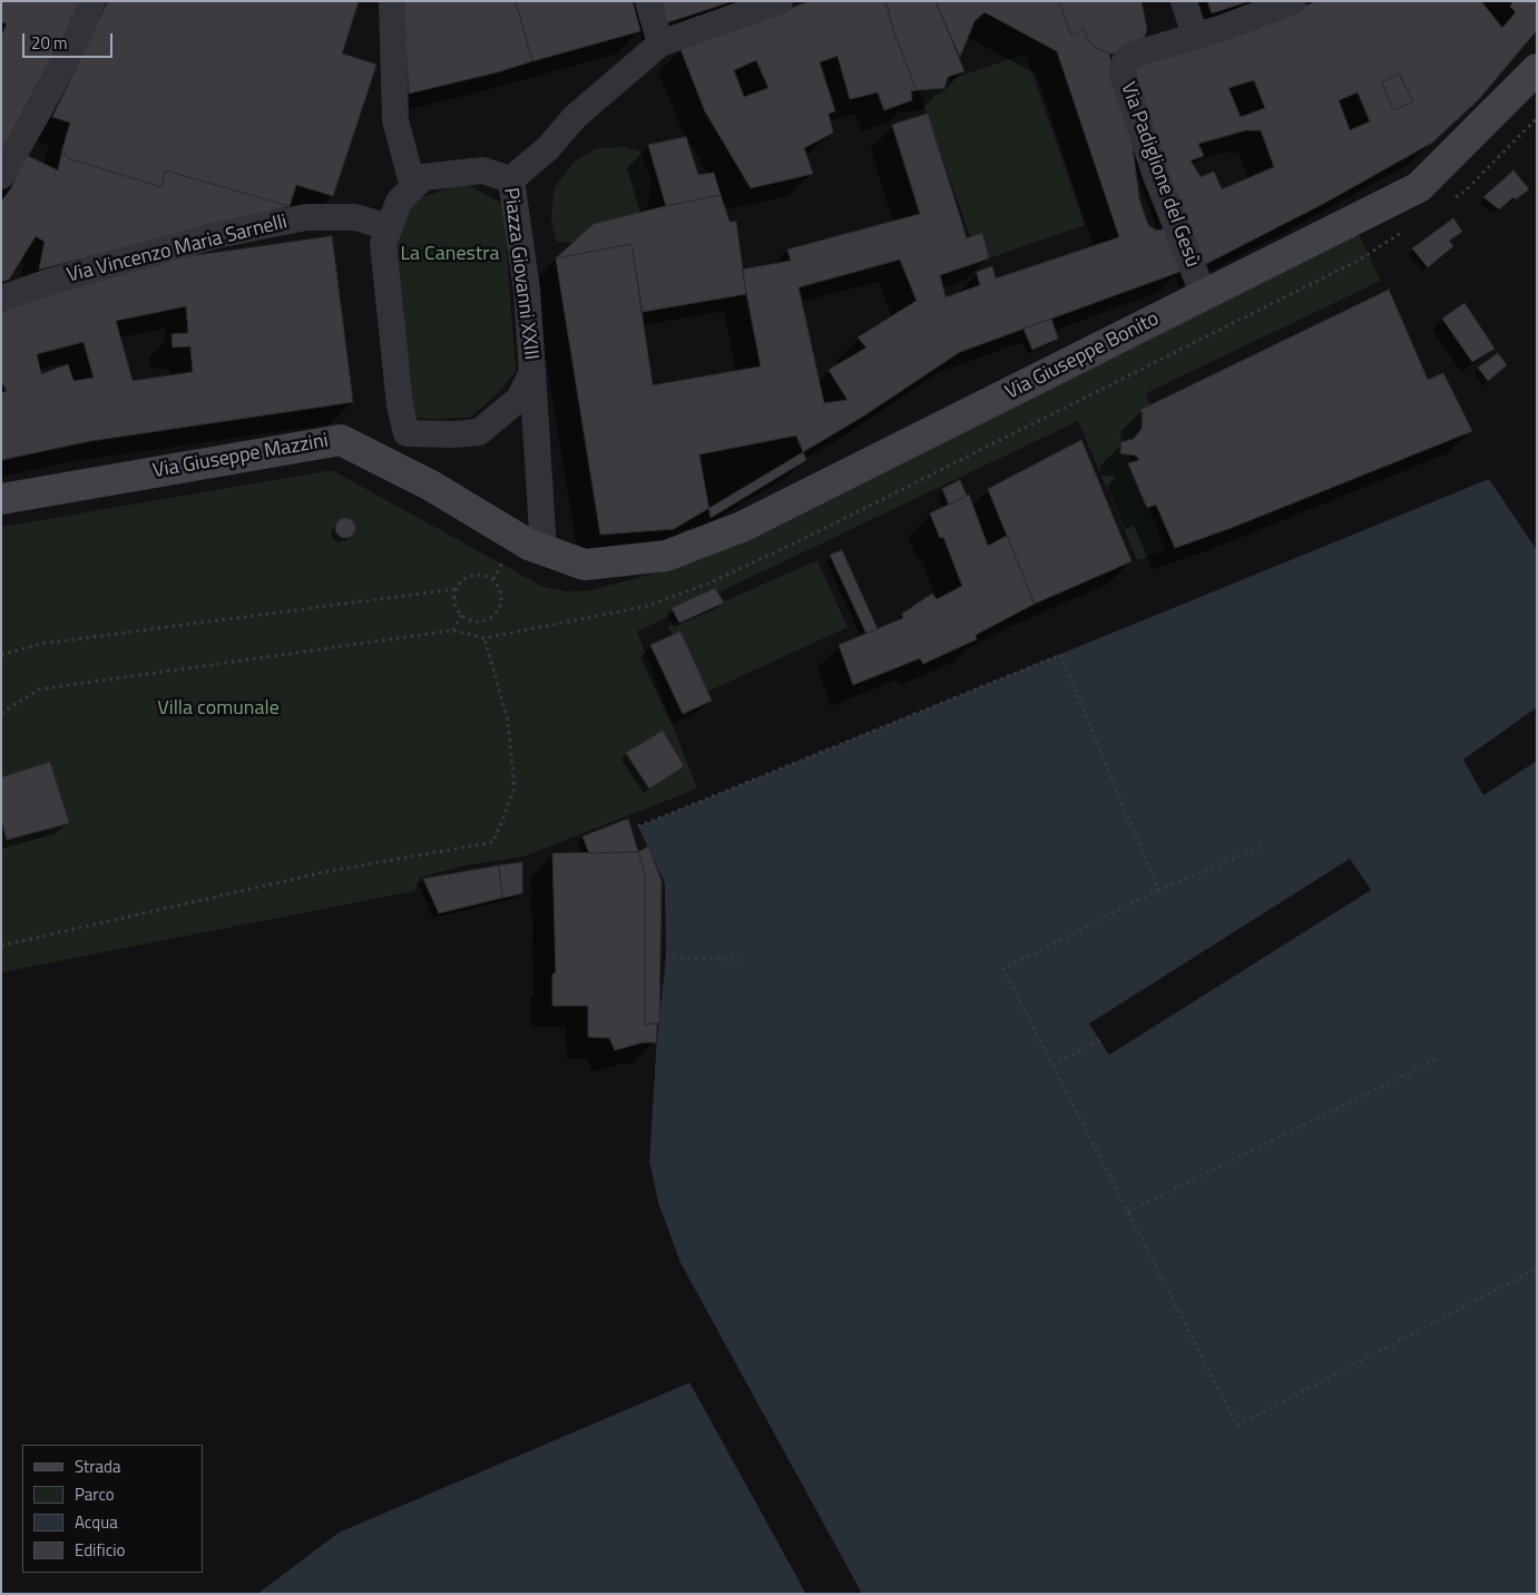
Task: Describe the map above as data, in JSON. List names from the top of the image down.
{
  "streets": {
    "street": [
      "Via Padiglione del Gesù",
      "Via Vincenzo Maria Sarnelli",
      "Piazza Giovanni XXIII",
      "Via Giuseppe Bonito",
      "Via Giuseppe Mazzini"
    ]
  },
  "crossings": [
    ["Via Padiglione del Gesù", "Via Giuseppe Bonito"],
    ["Via Vincenzo Maria Sarnelli", "Piazza Giovanni XXIII"],
    ["Via Giuseppe Bonito", "Via Giuseppe Mazzini"]
  ],
  "parks": ["La Canestra", "Villa comunale"],
  "legend": [
    "Strada",
    "Parco",
    "Acqua",
    "Edificio"
  ],
  "scale_bar": "20 m"
}
